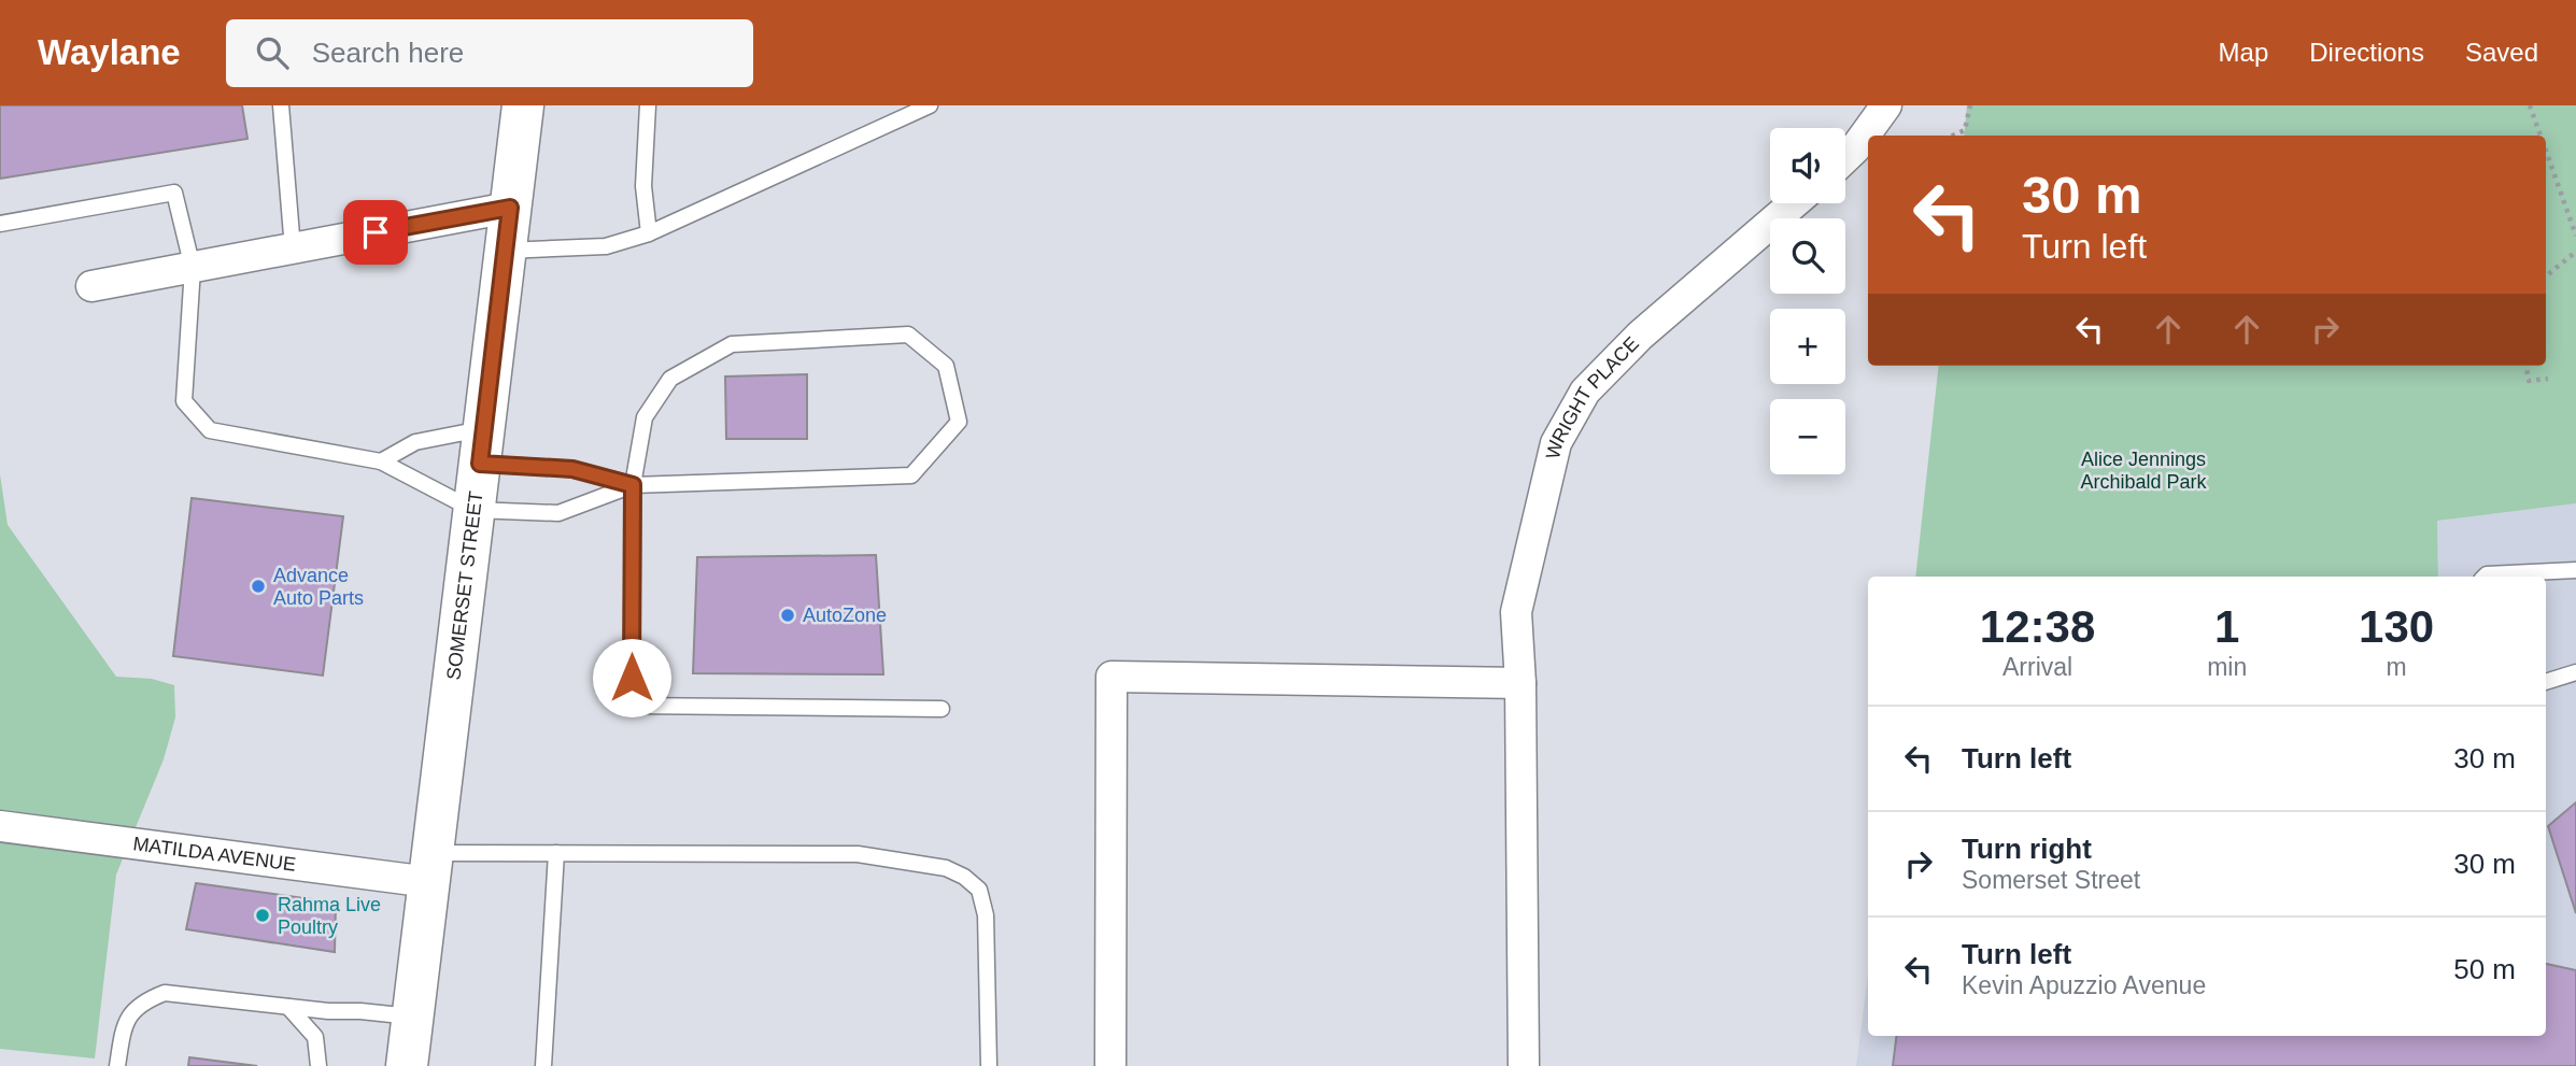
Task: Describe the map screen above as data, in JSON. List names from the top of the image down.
{
  "streets": {
    "main road": ["SOMERSET STREET"],
    "street": ["WRIGHT PLACE", "MATILDA AVENUE"]
  },
  "crossings": [
    ["SOMERSET STREET", "MATILDA AVENUE"]
  ],
  "parks": ["Alice Jennings Archibald Park"],
  "places": ["Advance Auto Parts", "AutoZone", "Rahma Live Poultry"],
  "page": {
    "header": "Waylane",
    "search": "Search here",
    "nav": ["Map", "Directions", "Saved"],
    "map_buttons": ["+", "−"],
    "turn": ["30 m", "Turn left"],
    "eta": [
      "12:38",
      "Arrival",
      "1",
      "min",
      "130",
      "m"
    ],
    "list": [
      {
        "name": "Turn left",
        "value": "30 m"
      },
      {
        "name": "Turn right",
        "note": "Somerset Street",
        "value": "30 m"
      },
      {
        "name": "Turn left",
        "note": "Kevin Apuzzio Avenue",
        "value": "50 m"
      }
    ]
  }
}
